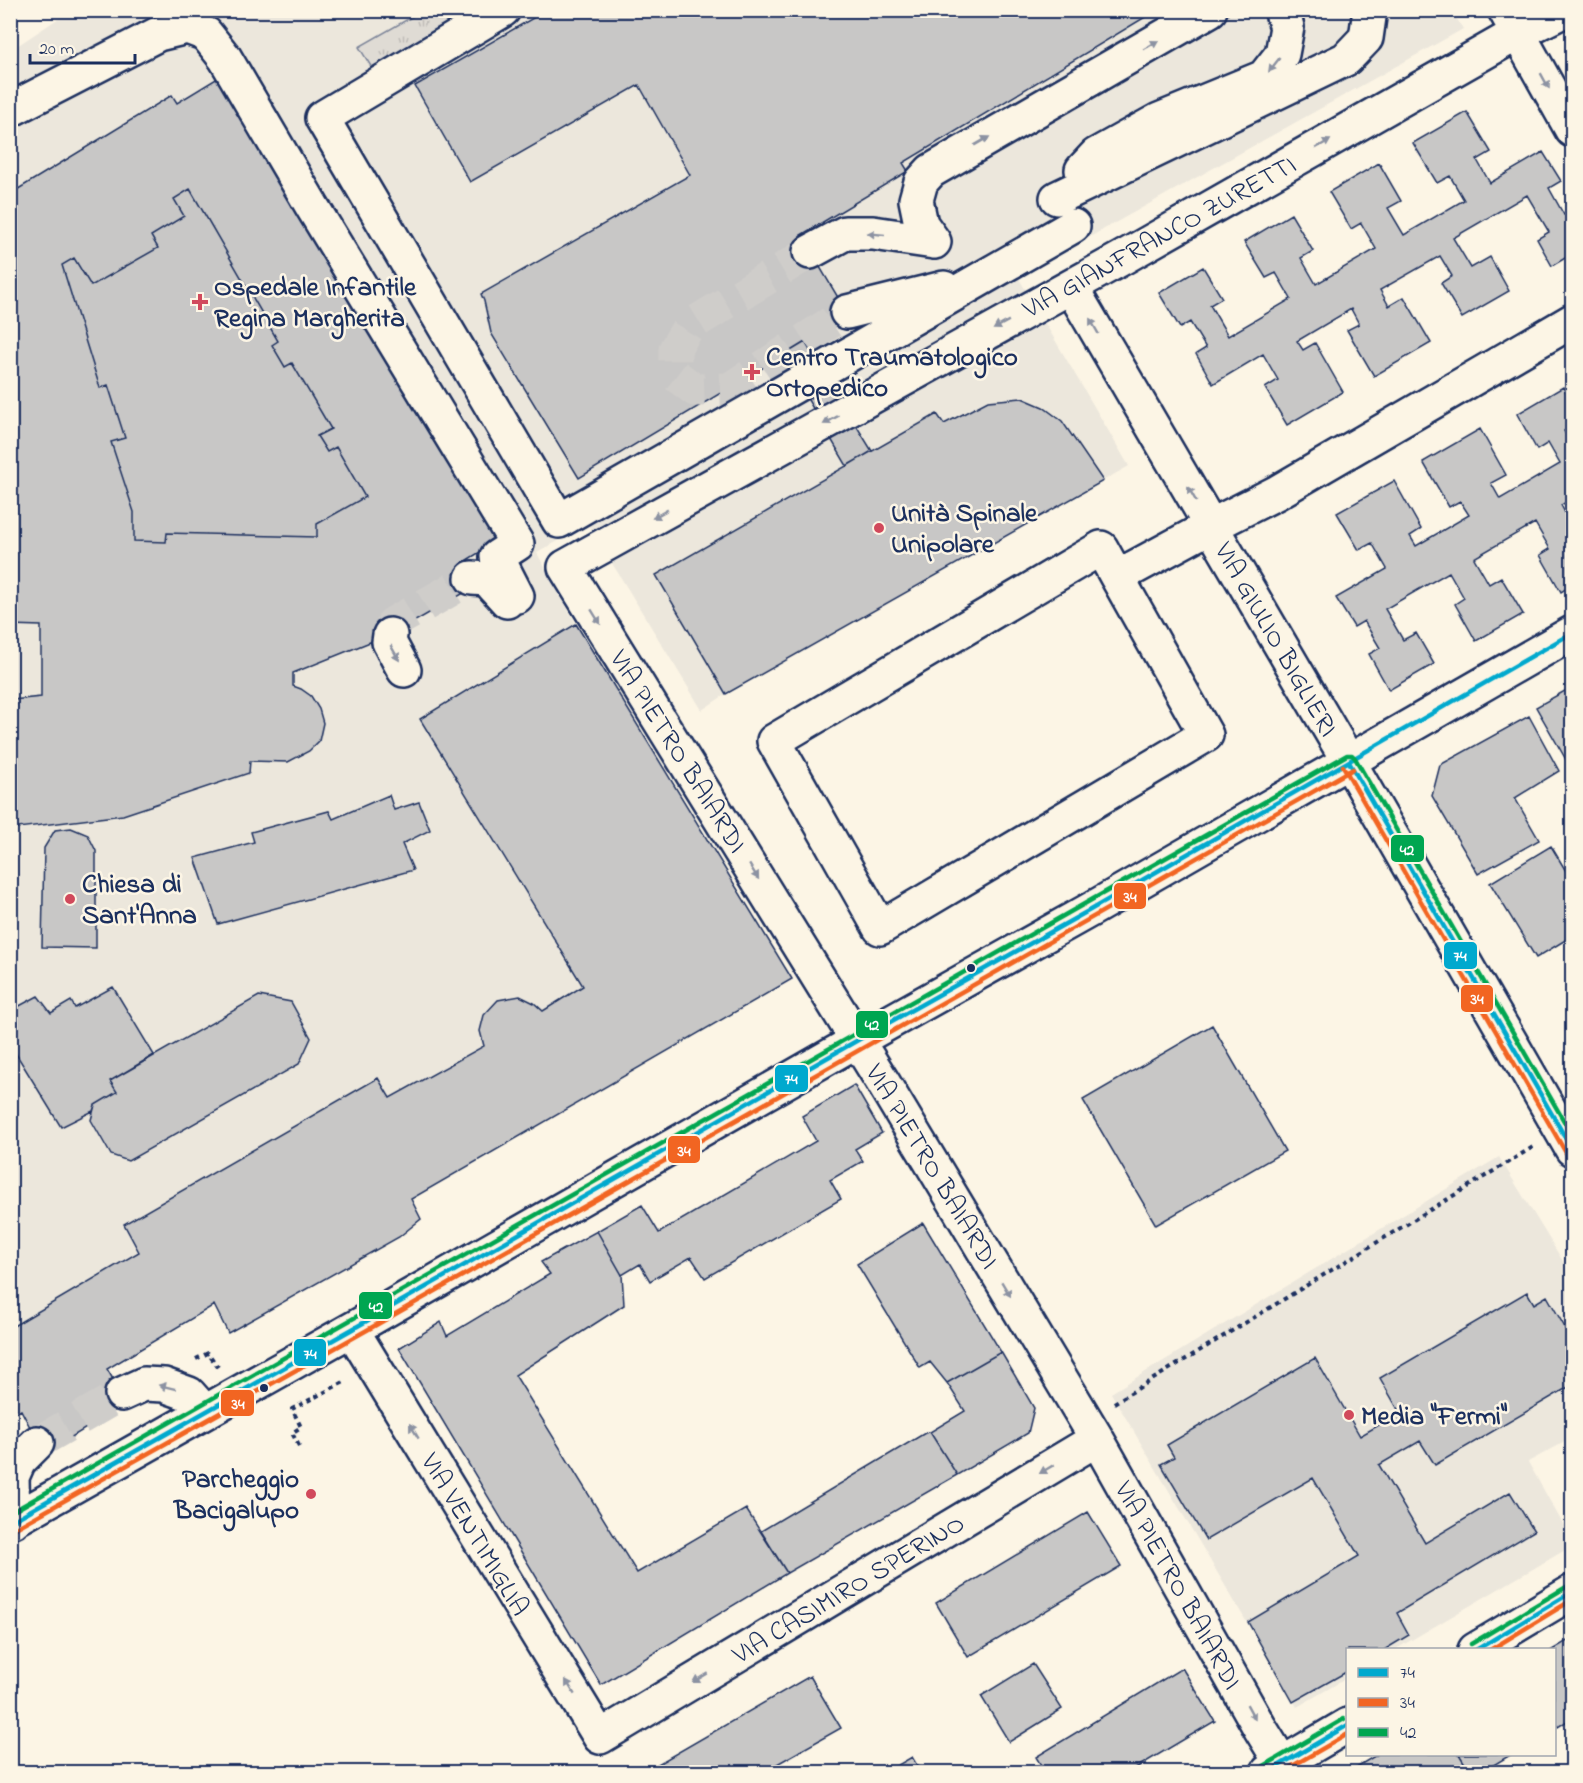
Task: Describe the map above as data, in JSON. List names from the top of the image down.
{
  "streets": {
    "street": [
      "VIA GIANFRANCO ZURETTI",
      "VIA GIULIO BIGLIERI",
      "VIA PIETRO BAIARDI",
      "VIA VENTIMIGLIA",
      "VIA CASIMIRO SPERINO"
    ]
  },
  "crossings": [
    ["VIA GIANFRANCO ZURETTI", "VIA GIULIO BIGLIERI"],
    ["VIA GIANFRANCO ZURETTI", "VIA PIETRO BAIARDI"],
    ["VIA PIETRO BAIARDI", "VIA CASIMIRO SPERINO"],
    ["VIA VENTIMIGLIA", "VIA CASIMIRO SPERINO"]
  ],
  "one_way": ["VIA PIETRO BAIARDI", "VIA VENTIMIGLIA", "VIA CASIMIRO SPERINO"],
  "places": {
    "health": ["Ospedale Infantile Regina Margherita", "Centro Traumatologico Ortopedico"],
    "other": [
      "Unità Spinale Unipolare",
      "Chiesa di Sant'Anna",
      "Media \"Fermi\"",
      "Parcheggio Bacigalupo"
    ]
  },
  "lines": ["transit line 74", "transit line 42", "transit line 34"],
  "legend": ["74", "34", "42"],
  "scale_bar": "20 m"
}
